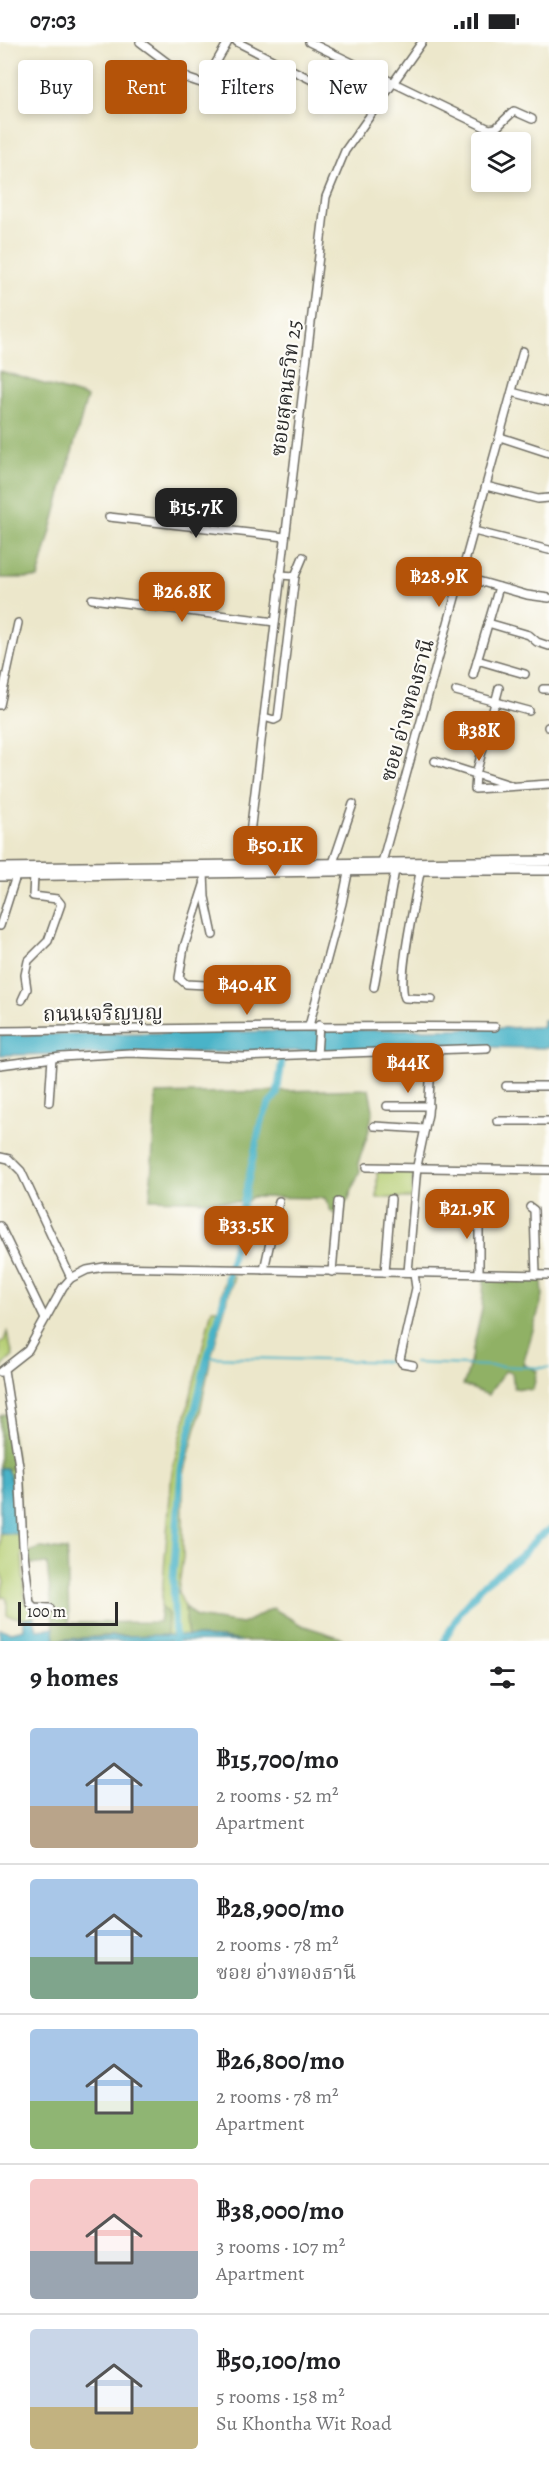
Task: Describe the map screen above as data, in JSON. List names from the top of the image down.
{
  "streets": {
    "street": ["ซอยสุคนธวิท 25", "ซอย อ่างทองธานี", "ถนนเจริญบุญ"]
  },
  "scale_bar": "100 m",
  "page": {
    "status": "07:03",
    "chip": [
      "Buy",
      "Rent",
      "Filters",
      "New"
    ],
    "price": [
      "฿15.7K",
      "฿28.9K",
      "฿26.8K",
      "฿38K",
      "฿50.1K",
      "฿40.4K",
      "฿44K",
      "฿21.9K",
      "฿33.5K"
    ],
    "scale": "100 m",
    "heading": "9 homes",
    "list": [
      {
        "name": "฿15,700/mo",
        "note": "2 rooms · 52 m² · Apartment"
      },
      {
        "name": "฿28,900/mo",
        "note": "2 rooms · 78 m² · ซอย อ่างทองธานี"
      },
      {
        "name": "฿26,800/mo",
        "note": "2 rooms · 78 m² · Apartment"
      },
      {
        "name": "฿38,000/mo",
        "note": "3 rooms · 107 m² · Apartment"
      },
      {
        "name": "฿50,100/mo",
        "note": "5 rooms · 158 m² · Su Khontha Wit Road"
      }
    ]
  }
}
